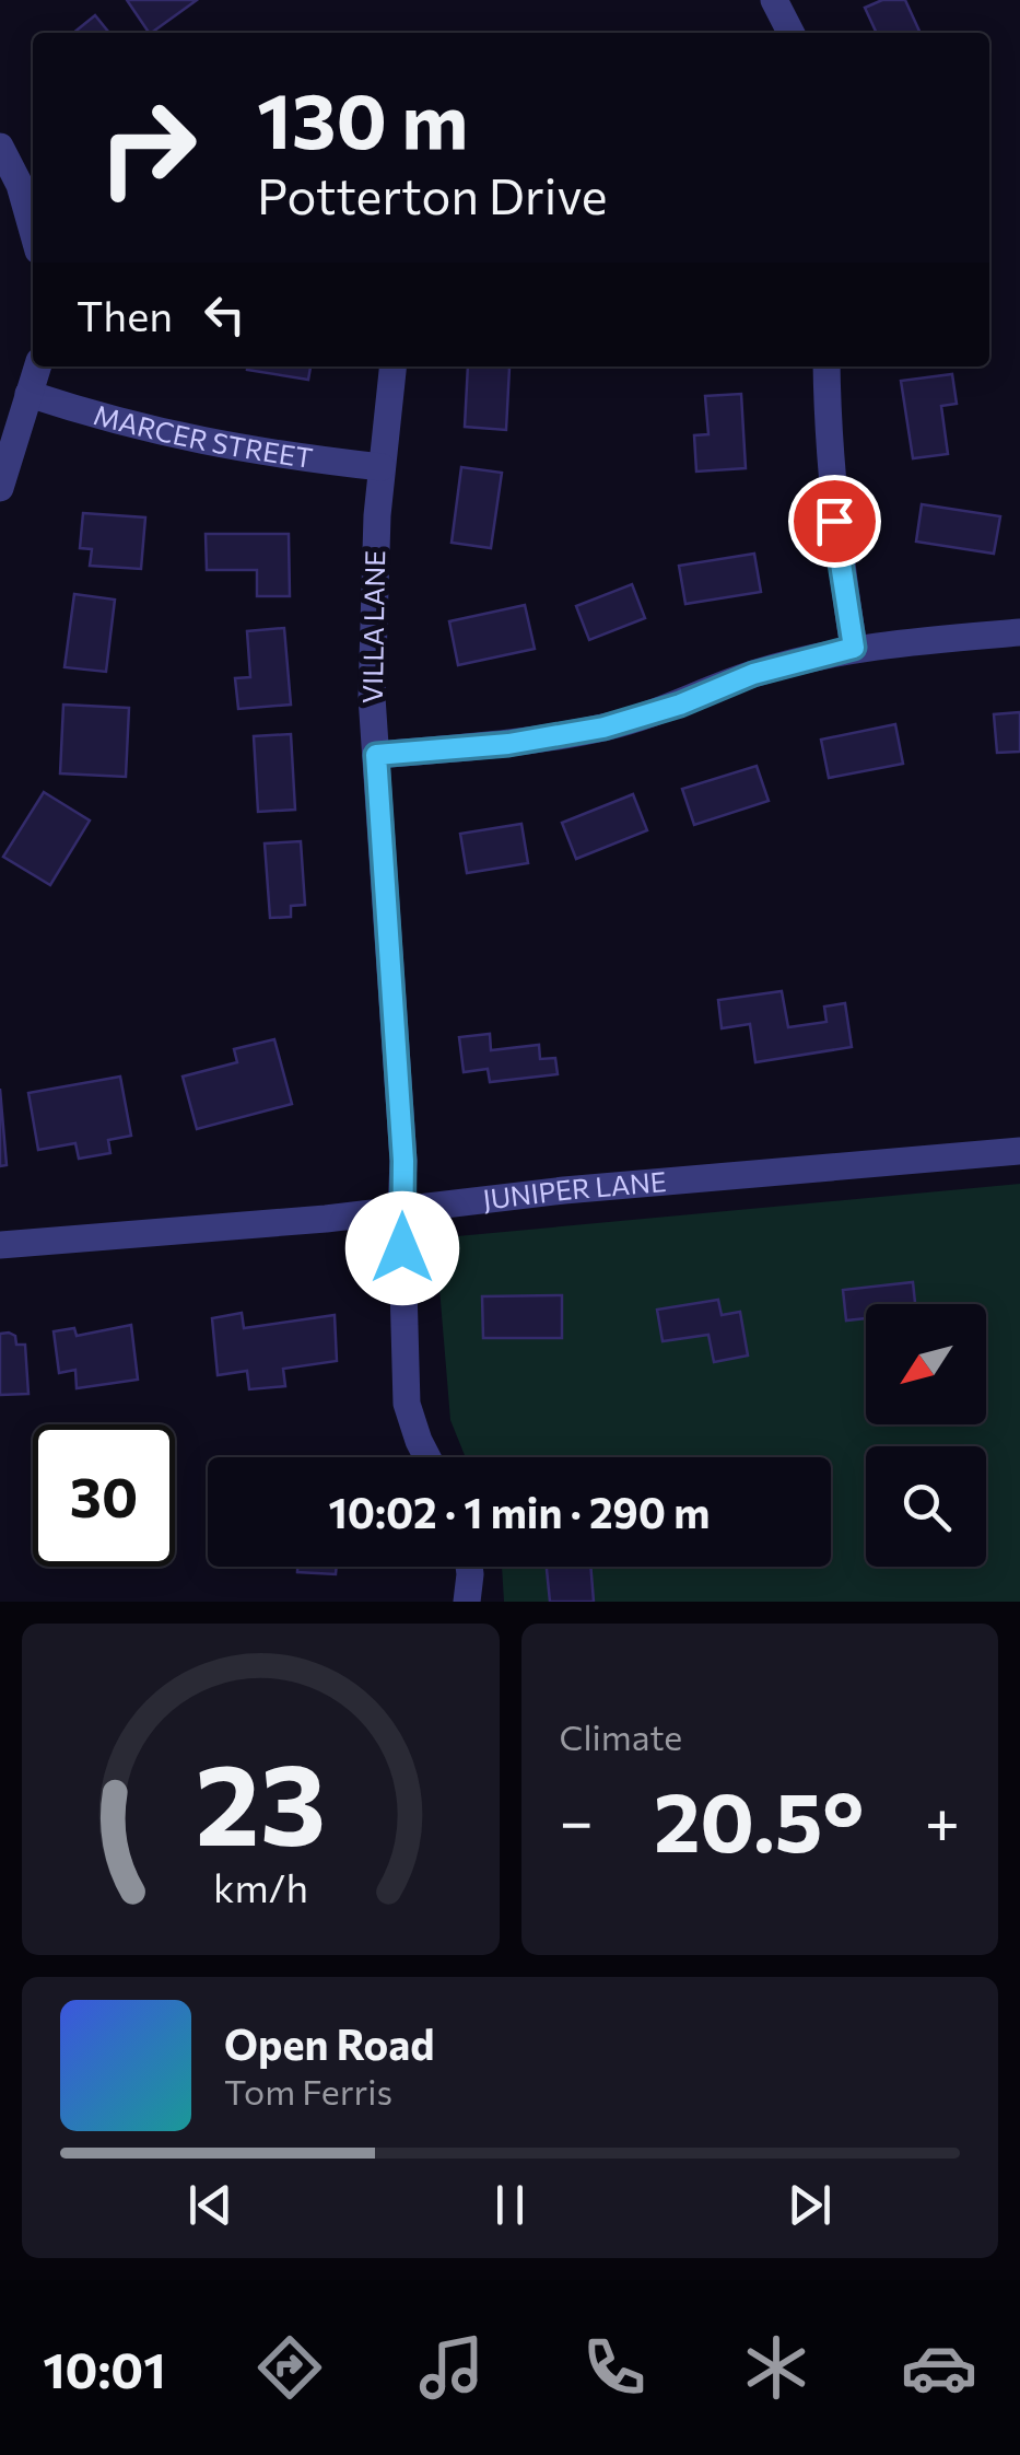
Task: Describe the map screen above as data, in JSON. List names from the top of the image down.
{
  "streets": {
    "street": ["MARCER STREET", "VILLA LANE", "JUNIPER LANE"]
  },
  "crossings": [
    ["MARCER STREET", "VILLA LANE"],
    ["VILLA LANE", "JUNIPER LANE"]
  ],
  "north": "bottom left",
  "page": {
    "turn": ["130 m", "Potterton Drive"],
    "then": "Then",
    "limit": "30",
    "trip": "10:02 · 1 min · 290 m",
    "tile": "Climate",
    "heat": ["−", "20.5°", "+"],
    "song": ["Open Road", "Tom Ferris"],
    "tabs": "10:01",
    "gauge": ["23", "km/h"]
  }
}
